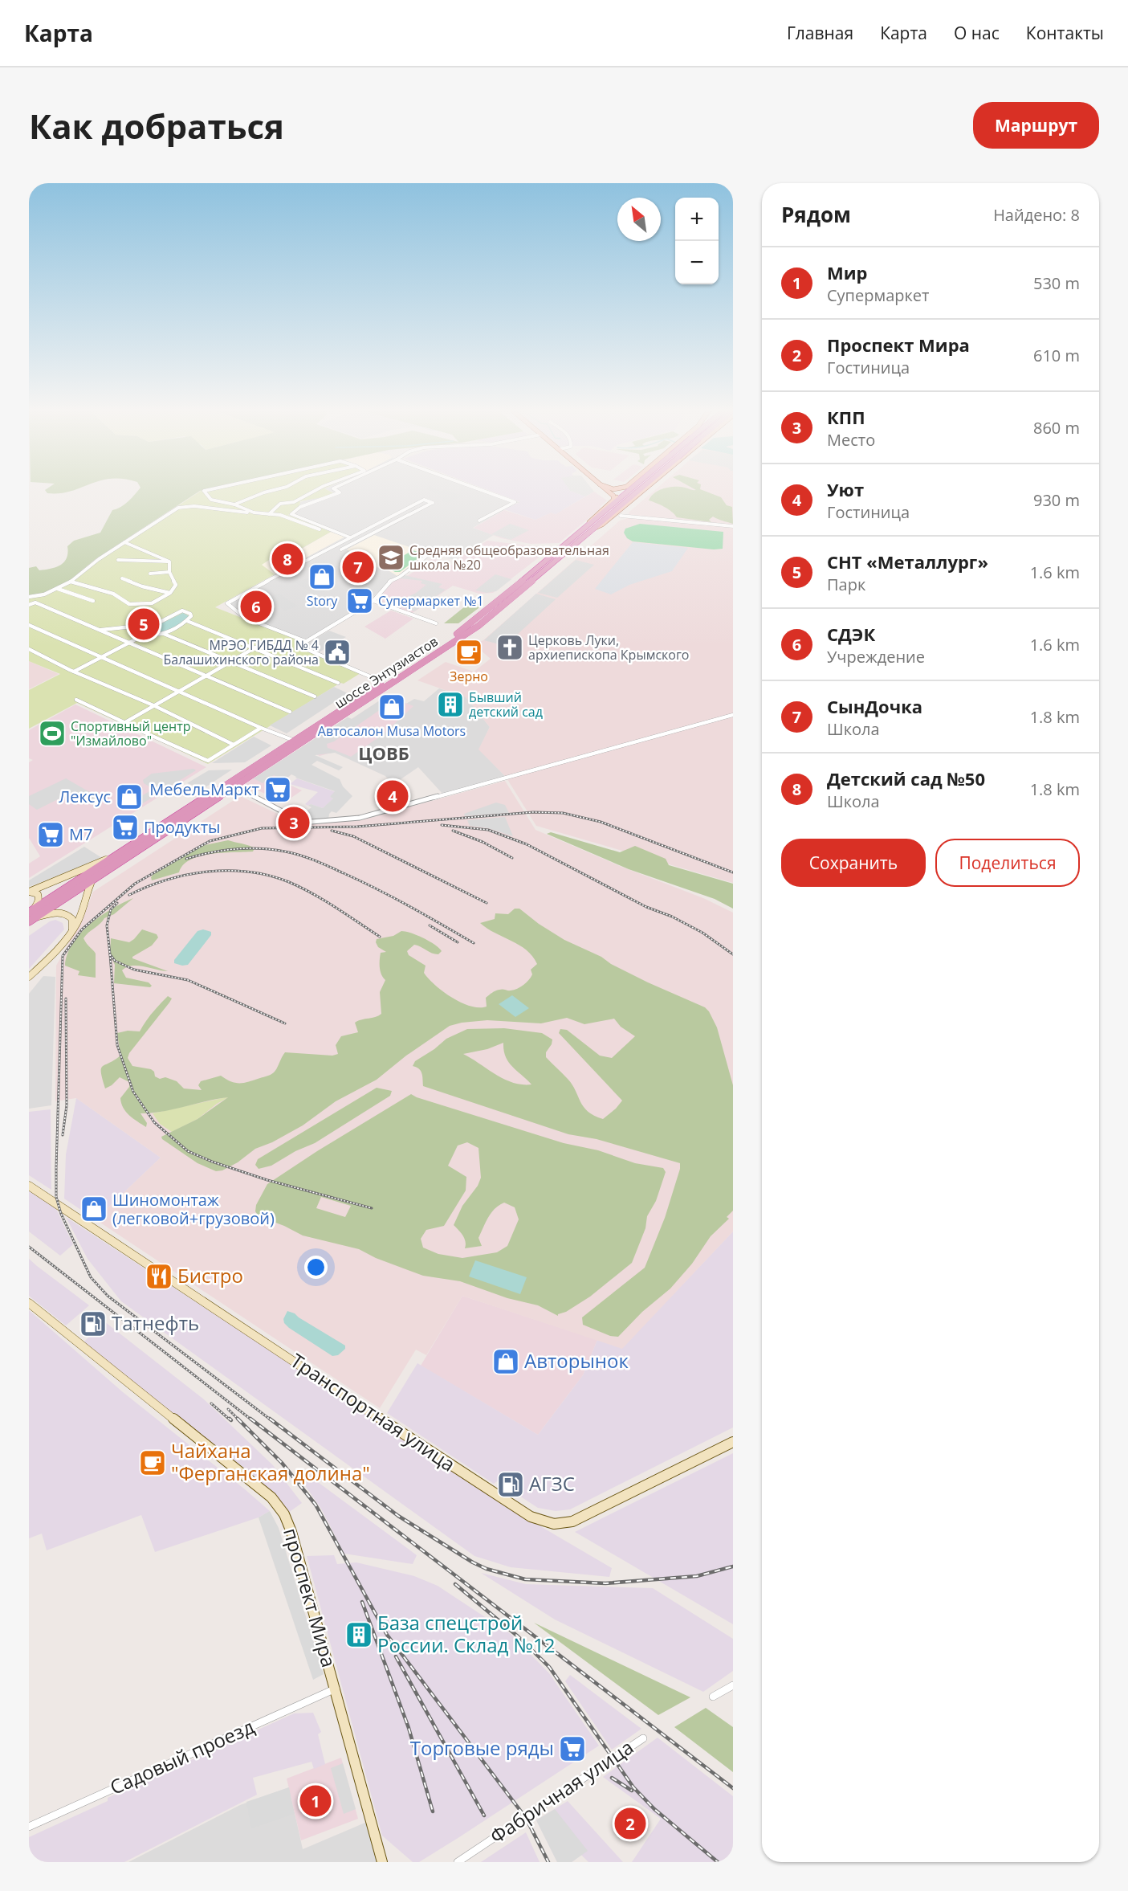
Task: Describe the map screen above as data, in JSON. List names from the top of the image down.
{
  "streets": {
    "highway": ["шоссе Энтузиастов"],
    "street": [
      "Транспортная улица",
      "проспект Мира",
      "Садовый проезд",
      "Фабричная улица"
    ]
  },
  "crossings": [
    ["проспект Мира", "Садовый проезд"]
  ],
  "districts": ["ЦОВБ"],
  "places": {
    "school or university": ["Средняя общеобразовательная школа №20"],
    "shop": [
      "Story",
      "Автосалон Musa Motors",
      "Лексус",
      "Шиномонтаж (легковой+грузовой)",
      "Авторынок"
    ],
    "supermarket": [
      "Супермаркет №1",
      "МебельМаркт",
      "Продукты",
      "М7",
      "Торговые ряды"
    ],
    "church": ["Церковь Луки, архиепископа Крымского"],
    "public building": ["МРЭО ГИБДД № 4 Балашихинского района"],
    "cafe": ["Зерно", "Чайхана \"Ферганская долина\""],
    "building": ["Бывший детский сад", "База спецстрой России. Склад №12"],
    "sports": ["Спортивный центр \"Измайлово\""],
    "restaurant": ["Бистро"],
    "fuel station": ["Татнефть", "АГЗС"]
  },
  "north": "top left",
  "page": {
    "header": "Карта",
    "nav": [
      "Главная",
      "Карта",
      "О нас",
      "Контакты"
    ],
    "buttons": [
      "Маршрут",
      ["Сохранить", "Поделиться"]
    ],
    "title": "Как добраться",
    "heading": ["Рядом", "Найдено: 8"],
    "map_buttons": ["+", "−"],
    "list": [
      {
        "mark": "1",
        "name": "Мир",
        "note": "Супермаркет",
        "value": "530 m"
      },
      {
        "mark": "2",
        "name": "Проспект Мира",
        "note": "Гостиница",
        "value": "610 m"
      },
      {
        "mark": "3",
        "name": "КПП",
        "note": "Место",
        "value": "860 m"
      },
      {
        "mark": "4",
        "name": "Уют",
        "note": "Гостиница",
        "value": "930 m"
      },
      {
        "mark": "5",
        "name": "СНТ «Металлург»",
        "note": "Парк",
        "value": "1.6 km"
      },
      {
        "mark": "6",
        "name": "СДЭК",
        "note": "Учреждение",
        "value": "1.6 km"
      },
      {
        "mark": "7",
        "name": "СынДочка",
        "note": "Школа",
        "value": "1.8 km"
      },
      {
        "mark": "8",
        "name": "Детский сад №50",
        "note": "Школа",
        "value": "1.8 km"
      }
    ],
    "pins": [
      "8",
      "7",
      "6",
      "5",
      "4",
      "3",
      "1",
      "2"
    ]
  }
}
